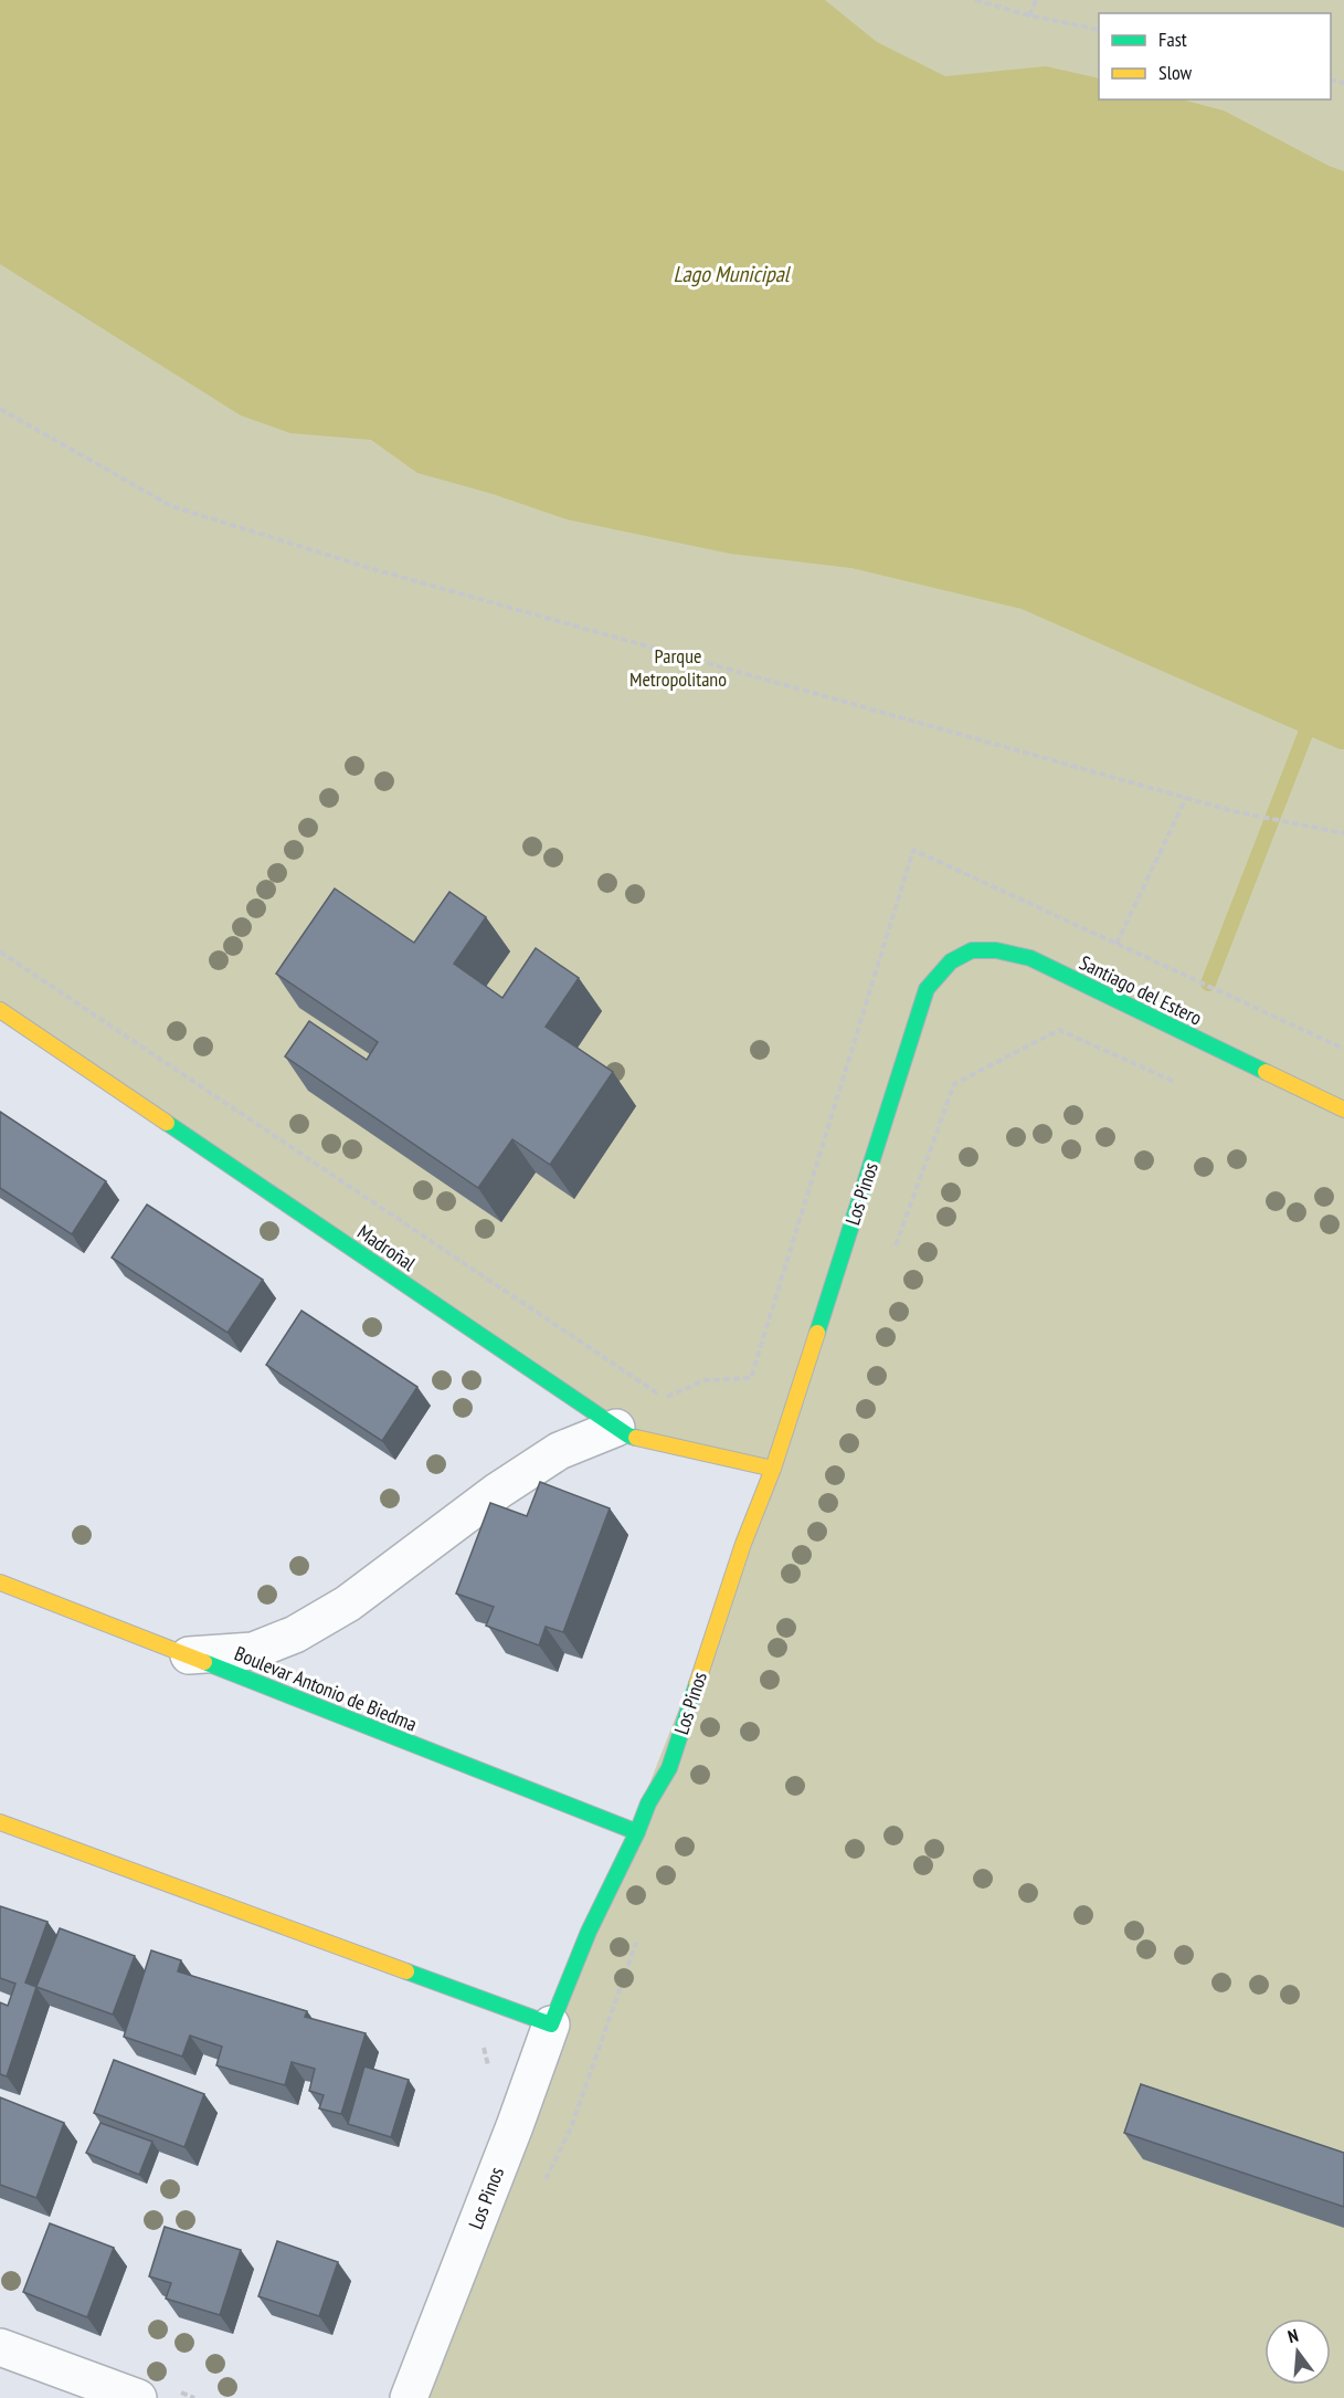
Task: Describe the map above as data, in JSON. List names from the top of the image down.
{
  "streets": {
    "street": [
      "Santiago del Estero",
      "Los Pinos",
      "Madroñal",
      "Boulevar Antonio de Biedma"
    ]
  },
  "crossings": [
    ["Santiago del Estero", "Los Pinos"],
    ["Los Pinos", "Madroñal"],
    ["Los Pinos", "Boulevar Antonio de Biedma"]
  ],
  "water": ["Lago Municipal"],
  "parks": ["Parque Metropolitano"],
  "legend": ["Fast", "Slow"],
  "north": "top"
}
